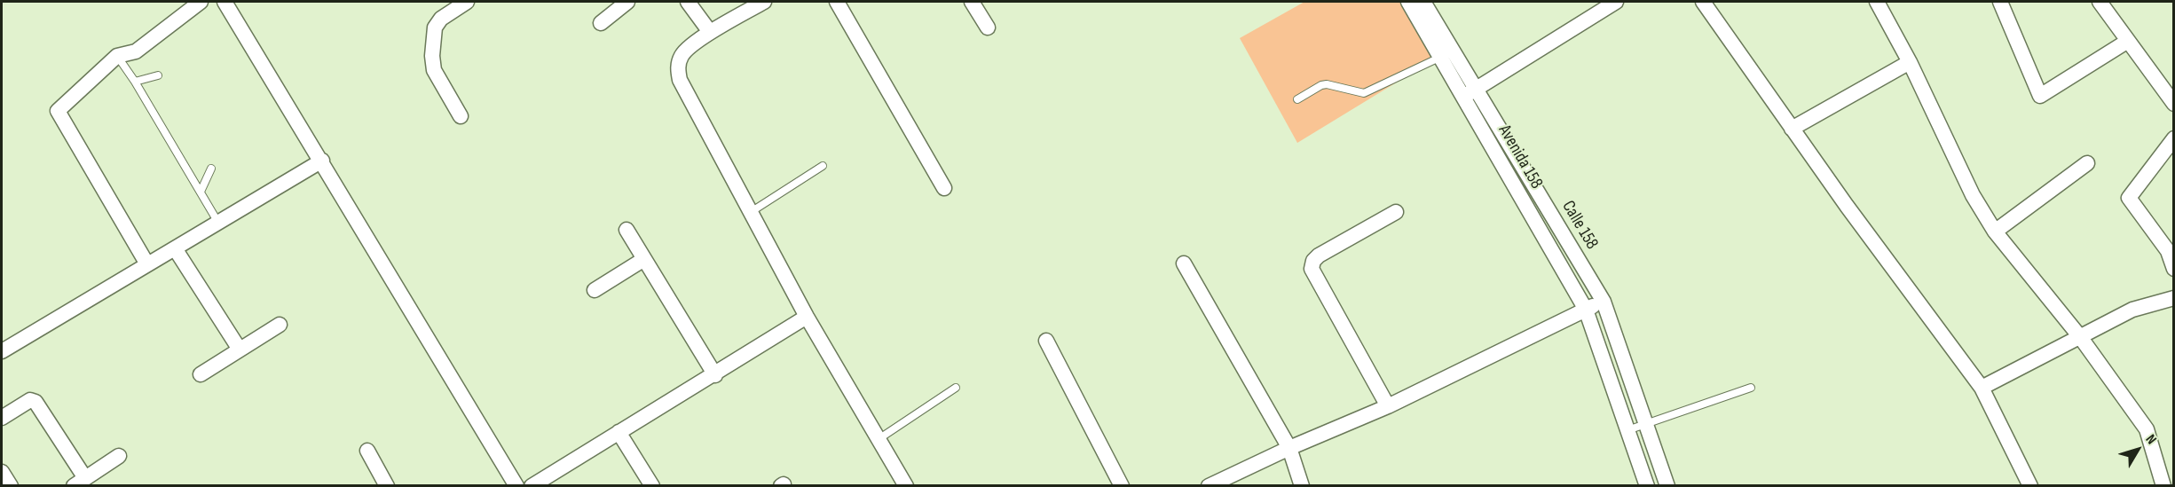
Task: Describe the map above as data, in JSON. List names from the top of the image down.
{
  "streets": {
    "street": ["Avenida 158", "Calle 158"]
  },
  "crossings": [
    ["Avenida 158", "Calle 158"]
  ],
  "north": "top right"
}
